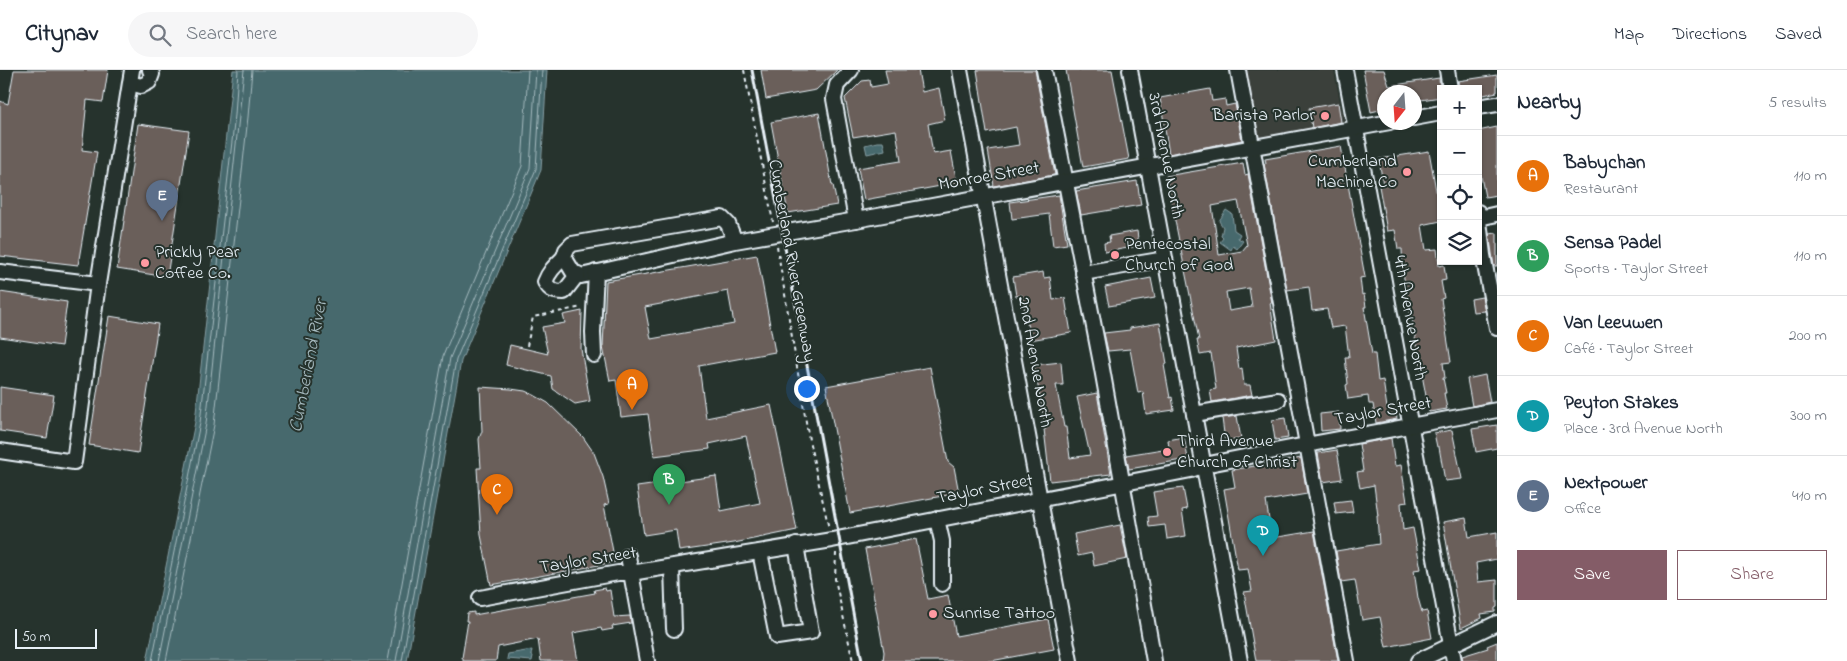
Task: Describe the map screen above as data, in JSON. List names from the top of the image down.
{
  "streets": {
    "street": [
      "3rd Avenue North",
      "Monroe Street",
      "4th Avenue North",
      "2nd Avenue North",
      "Taylor Street"
    ],
    "path": ["Cumberland River Greenway"]
  },
  "crossings": [
    ["3rd Avenue North", "Monroe Street"],
    ["3rd Avenue North", "Taylor Street"],
    ["Monroe Street", "Cumberland River Greenway"],
    ["Monroe Street", "4th Avenue North"],
    ["Monroe Street", "2nd Avenue North"],
    ["Cumberland River Greenway", "Taylor Street"],
    ["4th Avenue North", "Taylor Street"],
    ["2nd Avenue North", "Taylor Street"]
  ],
  "water": ["Cumberland River"],
  "places": [
    "Barista Parlor",
    "Cumberland Machine Co",
    "Pentecostal Church of God",
    "Prickly Pear Coffee Co.",
    "Third Avenue Church of Christ",
    "Sunrise Tattoo"
  ],
  "scale_bar": "50 m",
  "north": "bottom",
  "page": {
    "header": "Citynav",
    "search": "Search here",
    "nav": ["Map", "Directions", "Saved"],
    "heading": ["Nearby", "5 results"],
    "map_buttons": ["+", "−"],
    "list": [
      {
        "mark": "A",
        "name": "Babychan",
        "note": "Restaurant",
        "value": "110 m"
      },
      {
        "mark": "B",
        "name": "Sensa Padel",
        "note": "Sports · Taylor Street",
        "value": "110 m"
      },
      {
        "mark": "C",
        "name": "Van Leeuwen",
        "note": "Café · Taylor Street",
        "value": "200 m"
      },
      {
        "mark": "D",
        "name": "Peyton Stakes",
        "note": "Place · 3rd Avenue North",
        "value": "300 m"
      },
      {
        "mark": "E",
        "name": "Nextpower",
        "note": "Office",
        "value": "410 m"
      }
    ],
    "pins": [
      "E",
      "A",
      "B",
      "C",
      "D"
    ],
    "buttons": ["Save", "Share"],
    "scale": "50 m"
  }
}
